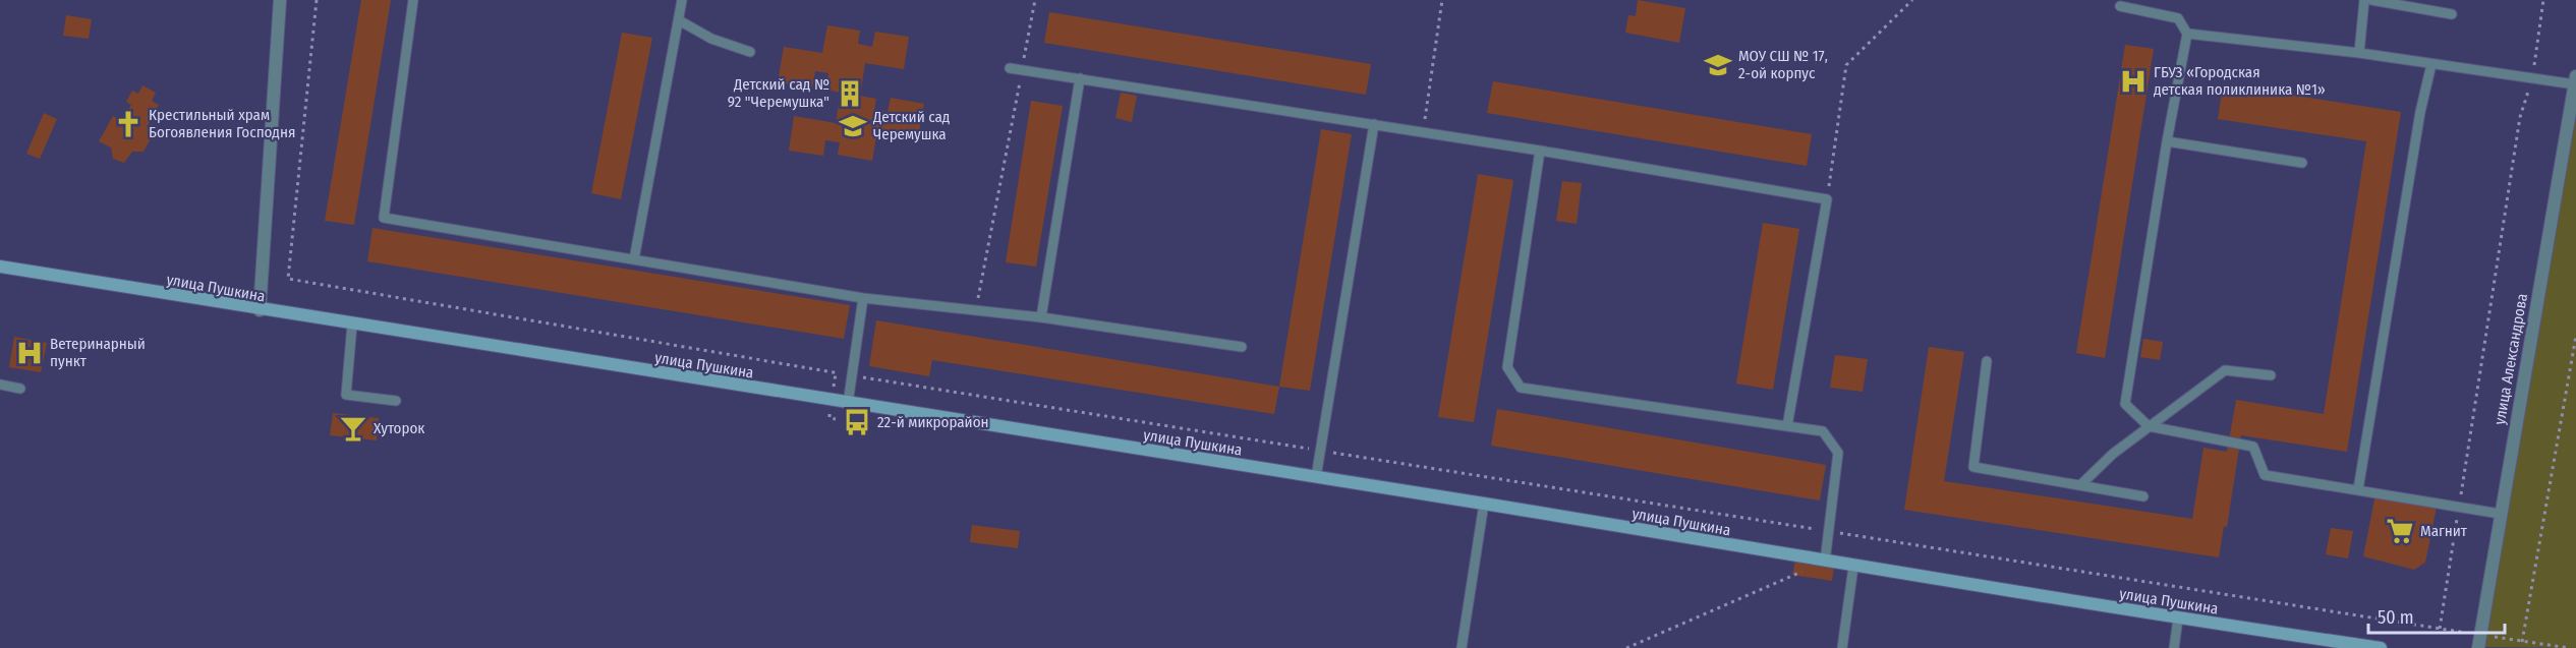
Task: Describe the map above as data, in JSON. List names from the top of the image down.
{
  "streets": {
    "street": ["улица Пушкина", "улица Александрова"]
  },
  "places": {
    "school or university": ["МОУ СШ № 17, 2-ой корпус", "Детский сад Черемушка"],
    "hospital": ["ГБУЗ «Городская детская поликлиника №1»", "Ветеринарный пункт"],
    "building": ["Детский сад № 92 \"Черемушка\""],
    "church": ["Крестильный храм Богоявления Господня"],
    "bus stop": ["22-й микрорайон"],
    "bar": ["Хуторок"],
    "supermarket": ["Магнит"]
  },
  "scale_bar": "50 m"
}
